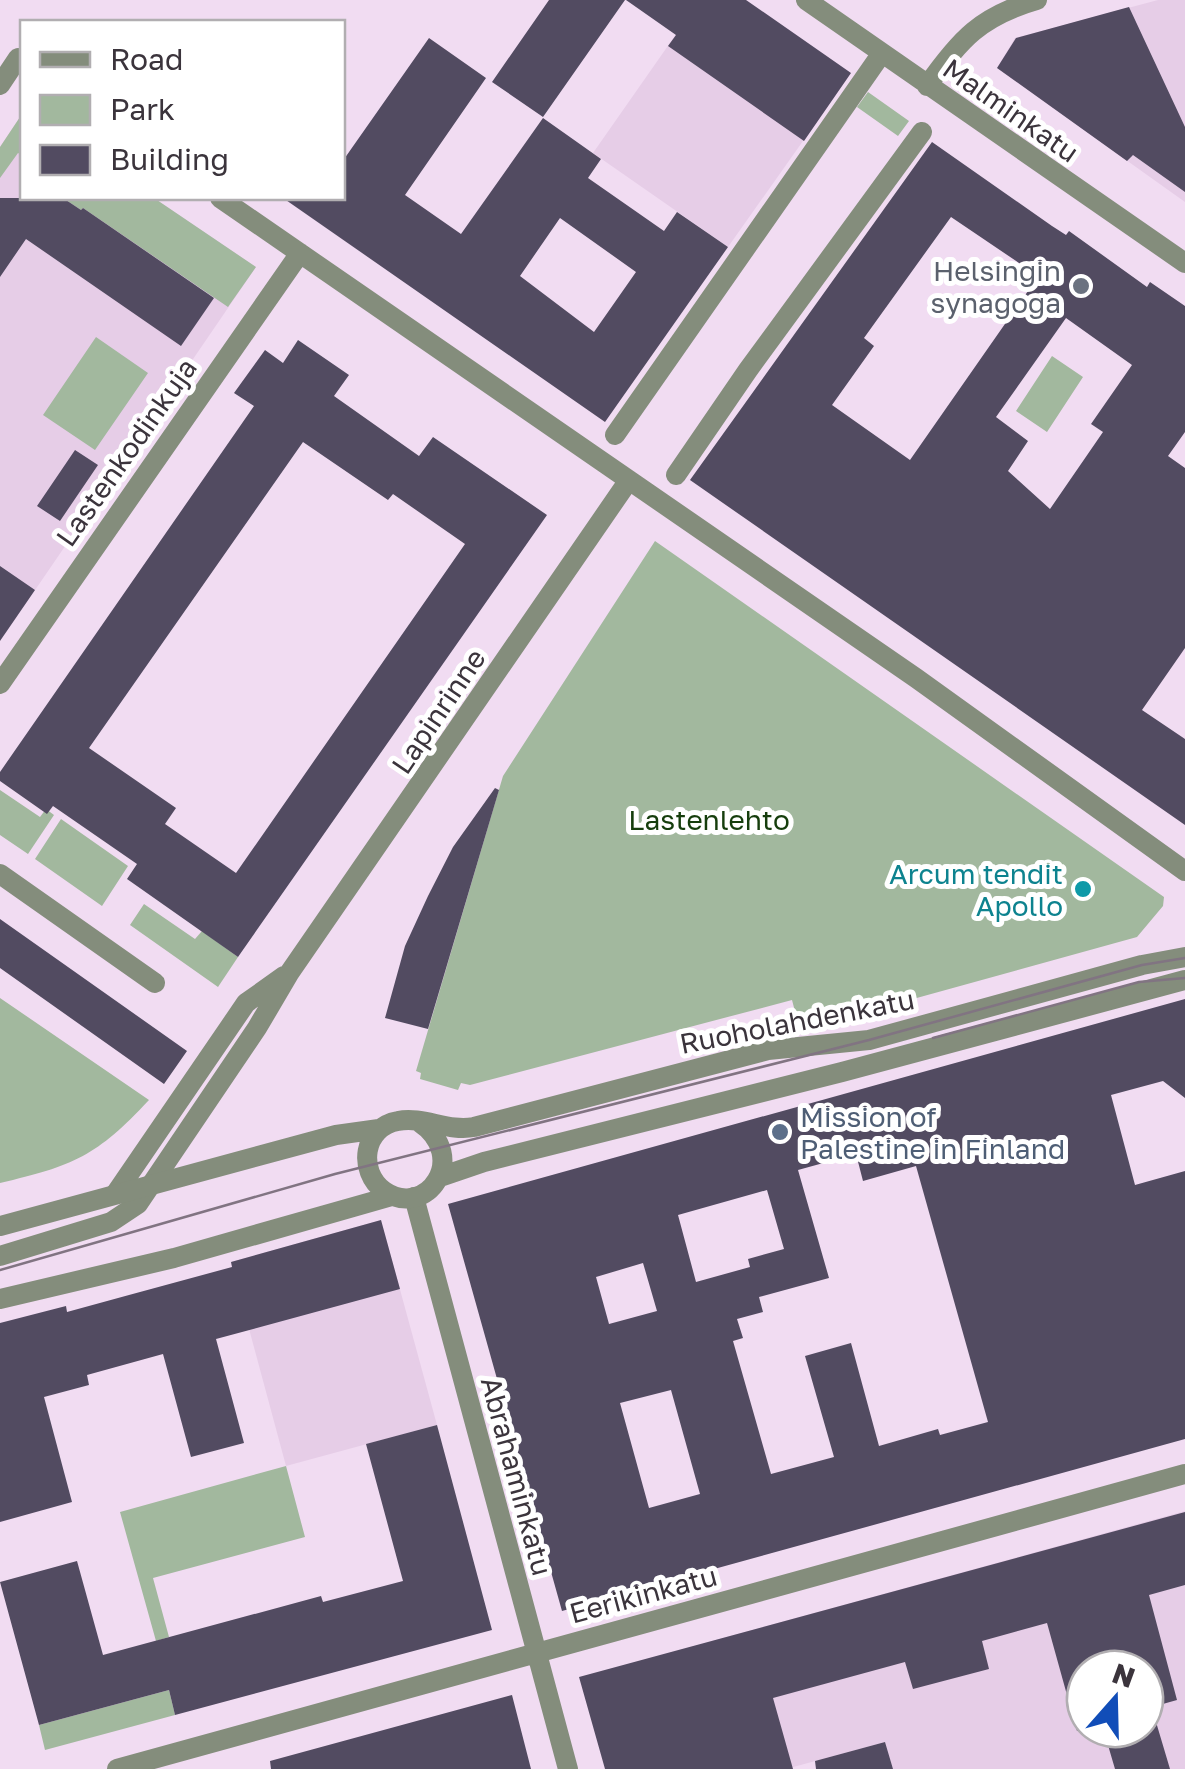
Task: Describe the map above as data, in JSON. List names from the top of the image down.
{
  "streets": {
    "street": [
      "Malminkatu",
      "Lastenkodinkuja",
      "Lapinrinne",
      "Ruoholahdenkatu",
      "Abrahaminkatu",
      "Eerikinkatu"
    ]
  },
  "crossings": [
    ["Ruoholahdenkatu", "Abrahaminkatu"],
    ["Abrahaminkatu", "Eerikinkatu"]
  ],
  "parks": ["Lastenlehto"],
  "places": ["Helsingin synagoga", "Arcum tendit Apollo", "Mission of Palestine in Finland"],
  "legend": ["Road", "Park", "Building"],
  "north": "top"
}
